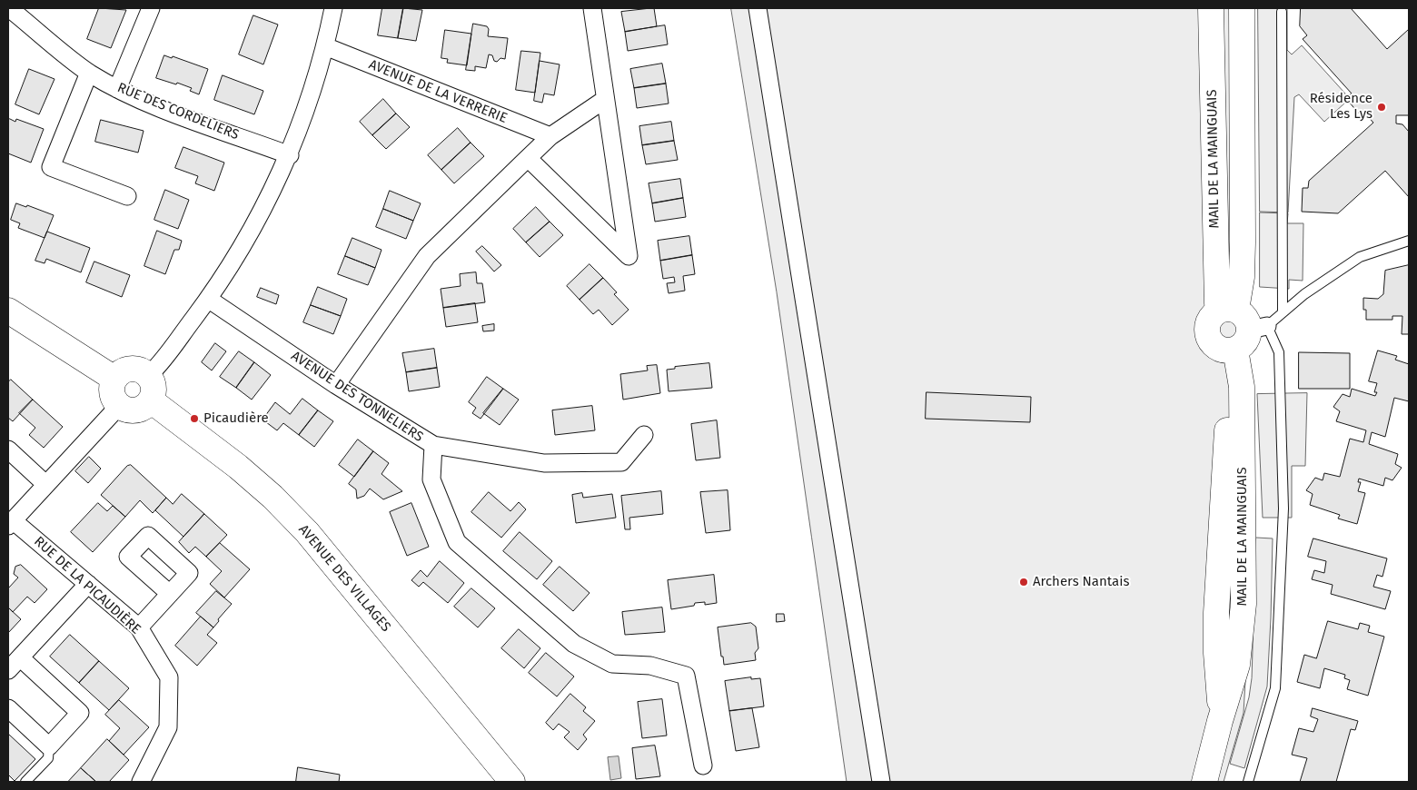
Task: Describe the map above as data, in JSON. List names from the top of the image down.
{
  "streets": {
    "street": [
      "AVENUE DE LA VERRERIE",
      "RUE DES CORDELIERS",
      "MAIL DE LA MAINGUAIS",
      "AVENUE DES TONNELIERS",
      "AVENUE DES VILLAGES",
      "RUE DE LA PICAUDIÈRE"
    ]
  },
  "crossings": [
    ["AVENUE DES VILLAGES", "RUE DE LA PICAUDIÈRE"]
  ],
  "places": ["Résidence Les Lys", "Picaudière", "Archers Nantais"]
}
